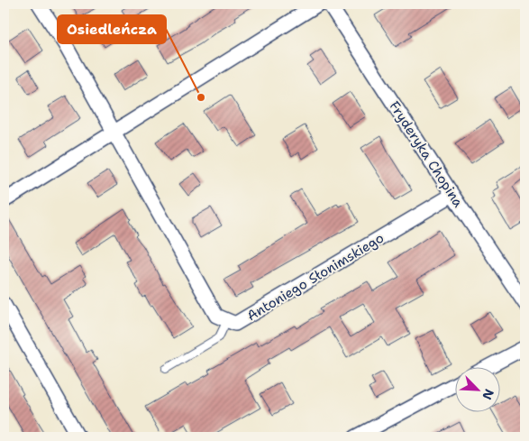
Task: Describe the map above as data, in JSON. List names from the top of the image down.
{
  "streets": {
    "street": ["Fryderyka Chopina", "Antoniego Słonimskiego"]
  },
  "crossings": [
    ["Fryderyka Chopina", "Antoniego Słonimskiego"]
  ],
  "places": ["Osiedleńcza"],
  "north": "bottom right"
}
